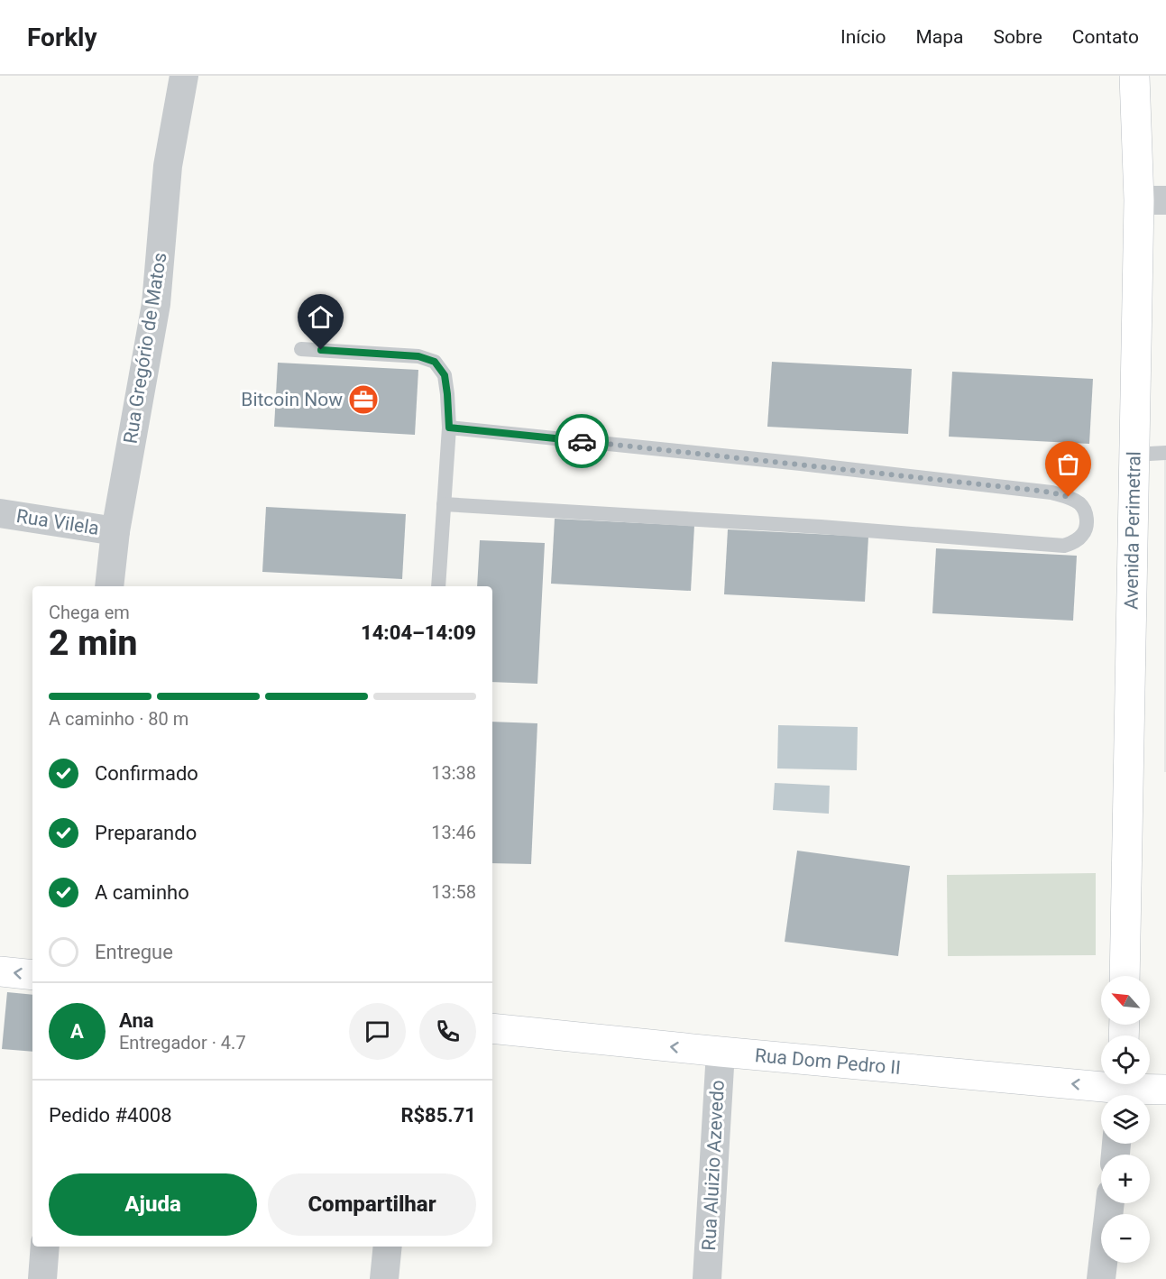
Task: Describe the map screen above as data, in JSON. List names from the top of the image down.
{
  "streets": {
    "street": [
      "Rua Gregório de Matos",
      "Rua Vilela",
      "Avenida Perimetral",
      "Rua Dom Pedro II",
      "Rua Aluizio Azevedo"
    ]
  },
  "crossings": [
    ["Rua Gregório de Matos", "Rua Vilela"],
    ["Rua Dom Pedro II", "Rua Aluizio Azevedo"]
  ],
  "one_way": ["Rua Dom Pedro II"],
  "places": {
    "office": ["Bitcoin Now"]
  },
  "north": "top left",
  "page": {
    "header": "Forkly",
    "nav": [
      "Início",
      "Mapa",
      "Sobre",
      "Contato"
    ],
    "heading": ["2 min", "Chega em", "14:04–14:09"],
    "panel": [
      "Ana",
      "Entregador · 4.7",
      "Pedido #4008",
      "R$85.71"
    ],
    "bar": "A caminho · 80 m",
    "list": [
      ["Confirmado", "13:38"],
      ["Preparando", "13:46"],
      ["A caminho", "13:58"],
      "Entregue"
    ],
    "map_buttons": ["+", "−"],
    "round": "A",
    "buttons": ["Ajuda", "Compartilhar"]
  }
}
